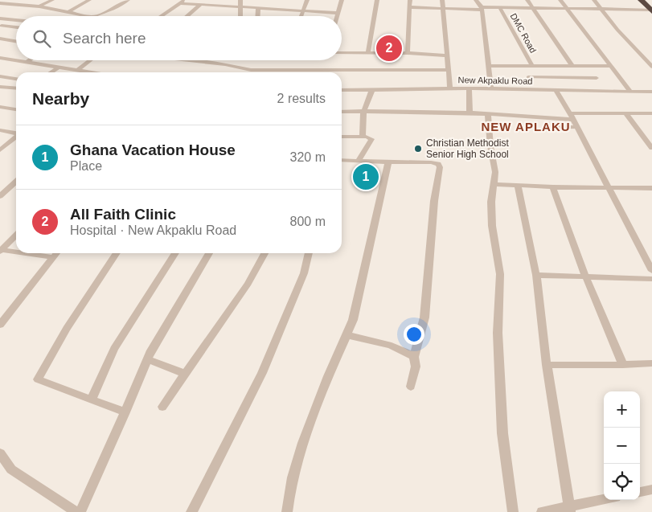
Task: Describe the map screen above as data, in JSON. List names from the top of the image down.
{
  "streets": {
    "street": ["DMC Road", "New Akpaklu Road"]
  },
  "districts": ["NEW APLAKU"],
  "places": ["Christian Methodist Senior High School"],
  "page": {
    "search": "Search here",
    "pins": ["2", "1"],
    "heading": ["Nearby", "2 results"],
    "list": [
      {
        "mark": "1",
        "name": "Ghana Vacation House",
        "note": "Place",
        "value": "320 m"
      },
      {
        "mark": "2",
        "name": "All Faith Clinic",
        "note": "Hospital · New Akpaklu Road",
        "value": "800 m"
      }
    ],
    "map_buttons": ["+", "−"]
  }
}
